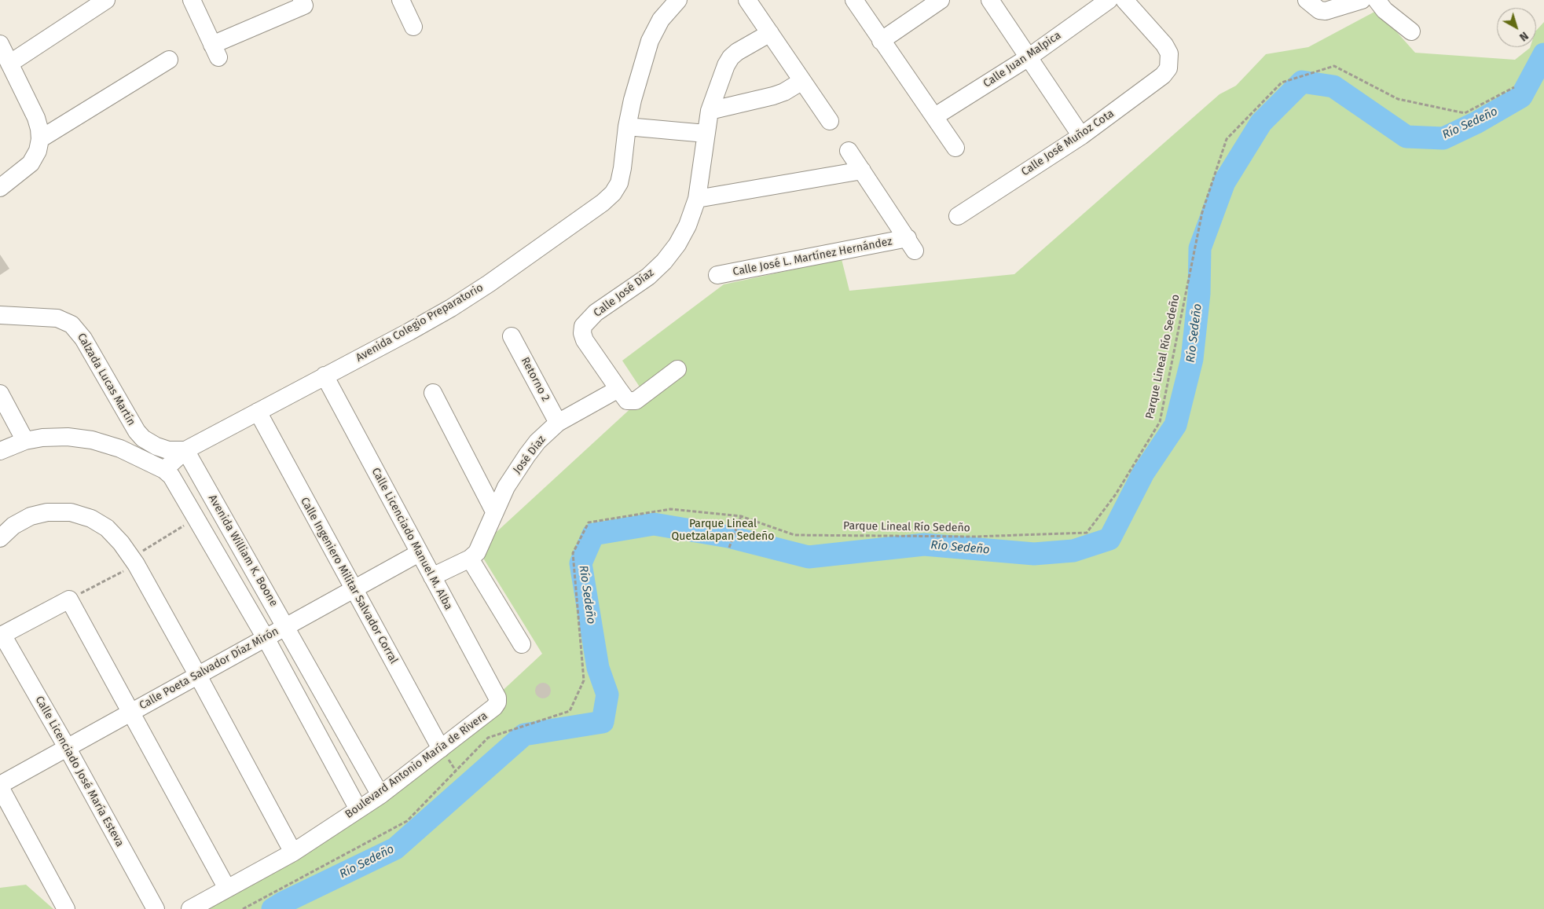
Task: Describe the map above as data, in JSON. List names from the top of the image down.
{
  "streets": {
    "street": [
      "Calle Juan Malpica",
      "Calle José Muñoz Cota",
      "Calle José L. Martínez Hernández",
      "Calle José Díaz",
      "Avenida Colegio Preparatorio",
      "Calzada Lucas Martín",
      "Retorno 2",
      "José Díaz",
      "Calle Licenciado Manuel M. Alba",
      "Avenida William K. Boone",
      "Calle Ingeniero Militar Salvador Corral",
      "Calle Poeta Salvador Díaz Mirón",
      "Boulevard Antonio María de Rivera",
      "Calle Licenciado José María Esteva"
    ],
    "path": ["Parque Lineal Río Sedeño"]
  },
  "crossings": [
    ["Calle José Díaz", "José Díaz"],
    ["Avenida Colegio Preparatorio", "Calzada Lucas Martín"],
    ["Avenida Colegio Preparatorio", "Calle Licenciado Manuel M. Alba"],
    ["Avenida Colegio Preparatorio", "Avenida William K. Boone"],
    ["Avenida Colegio Preparatorio", "Calle Ingeniero Militar Salvador Corral"],
    ["Calzada Lucas Martín", "Avenida William K. Boone"],
    ["Retorno 2", "José Díaz"],
    ["José Díaz", "Calle Licenciado Manuel M. Alba"],
    ["Calle Licenciado Manuel M. Alba", "Calle Poeta Salvador Díaz Mirón"],
    ["Calle Licenciado Manuel M. Alba", "Boulevard Antonio María de Rivera"],
    ["Avenida William K. Boone", "Calle Poeta Salvador Díaz Mirón"],
    ["Avenida William K. Boone", "Boulevard Antonio María de Rivera"],
    ["Calle Ingeniero Militar Salvador Corral", "Calle Poeta Salvador Díaz Mirón"],
    ["Calle Ingeniero Militar Salvador Corral", "Boulevard Antonio María de Rivera"],
    ["Calle Poeta Salvador Díaz Mirón", "Calle Licenciado José María Esteva"]
  ],
  "water": ["Río Sedeño"],
  "parks": ["Parque Lineal Quetzalapan Sedeño"],
  "north": "bottom right"
}
